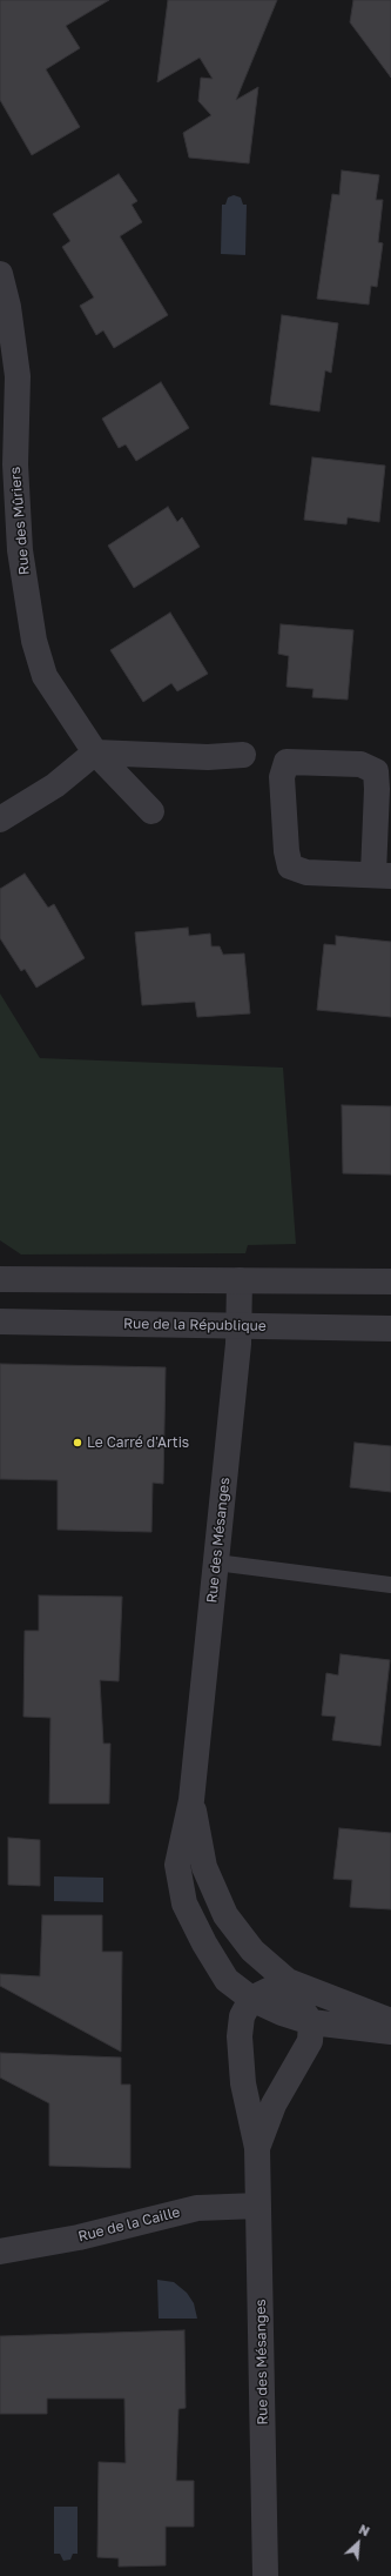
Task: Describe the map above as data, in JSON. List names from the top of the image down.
{
  "streets": {
    "street": [
      "Rue des Mûriers",
      "Rue de la République",
      "Rue des Mésanges",
      "Rue de la Caille"
    ]
  },
  "crossings": [
    ["Rue de la République", "Rue des Mésanges"],
    ["Rue des Mésanges", "Rue de la Caille"]
  ],
  "places": ["Le Carré d'Artis"],
  "north": "top right"
}
